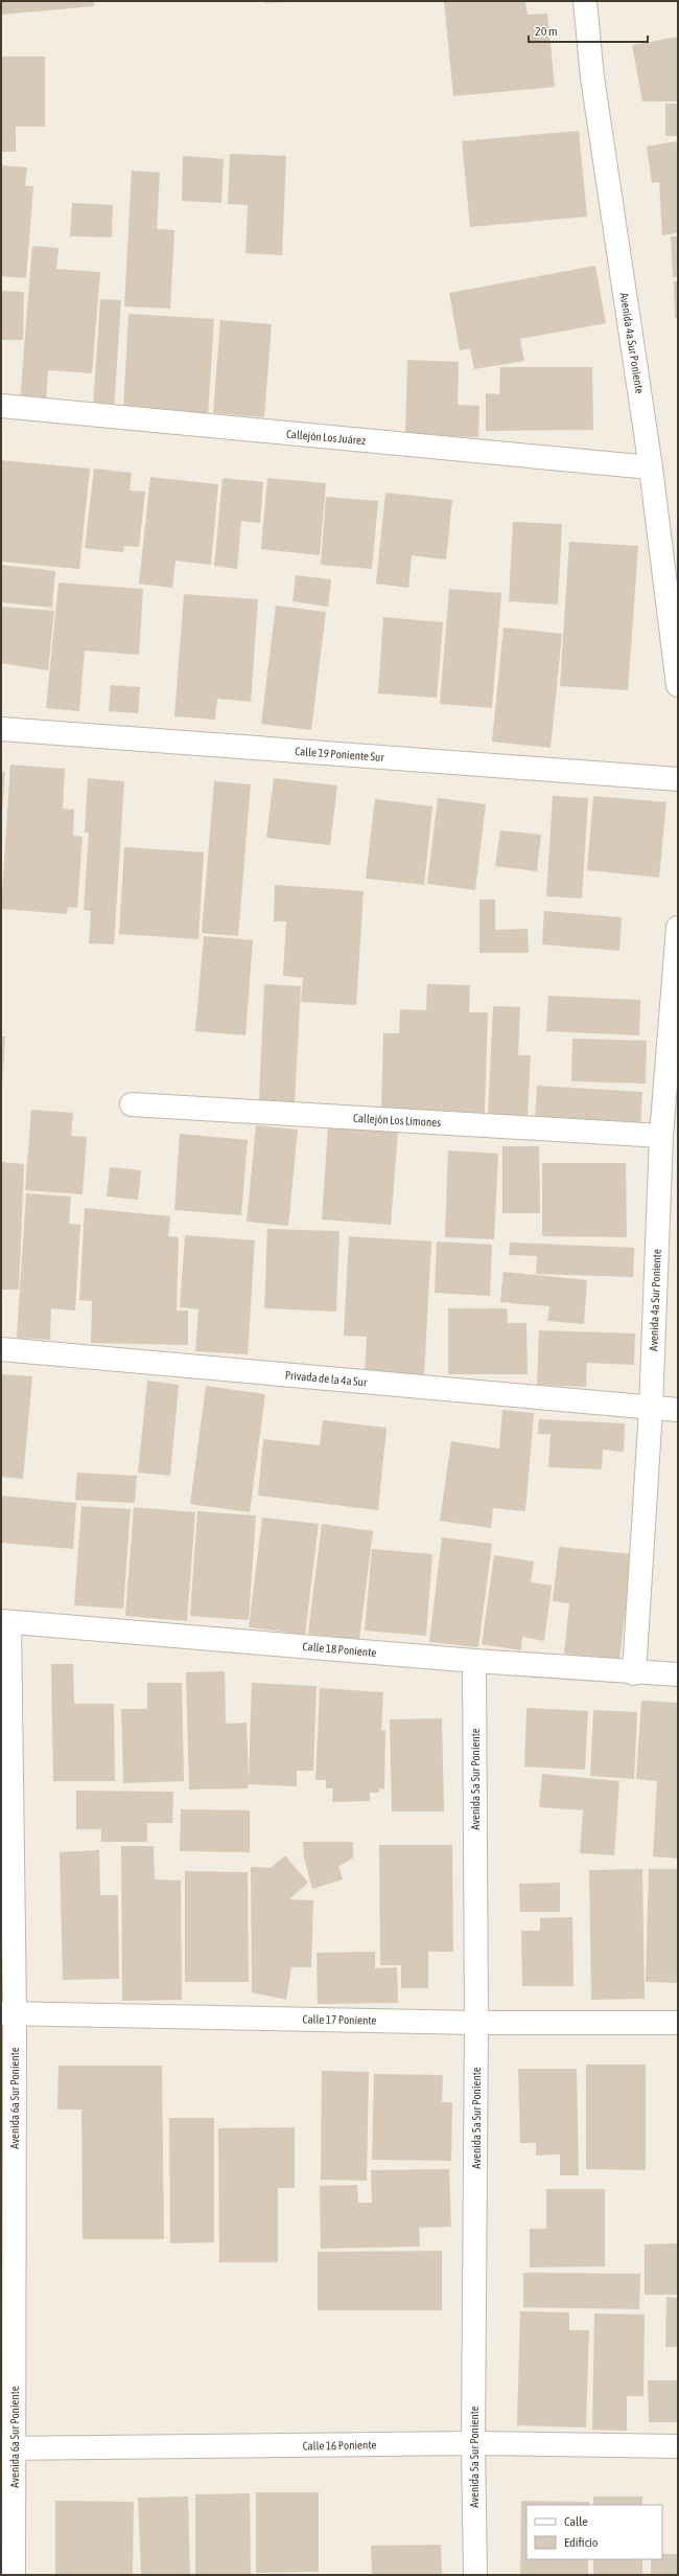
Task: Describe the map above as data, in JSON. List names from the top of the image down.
{
  "streets": {
    "street": [
      "Avenida 4a Sur Poniente",
      "Callejón Los Juárez",
      "Calle 19 Poniente Sur",
      "Callejón Los Limones",
      "Privada de la 4a Sur",
      "Calle 18 Poniente",
      "Avenida 5a Sur Poniente",
      "Calle 17 Poniente",
      "Avenida 6a Sur Poniente",
      "Calle 16 Poniente"
    ]
  },
  "crossings": [
    ["Avenida 4a Sur Poniente", "Callejón Los Juárez"],
    ["Avenida 4a Sur Poniente", "Callejón Los Limones"],
    ["Avenida 4a Sur Poniente", "Privada de la 4a Sur"],
    ["Avenida 4a Sur Poniente", "Calle 18 Poniente"],
    ["Calle 18 Poniente", "Avenida 5a Sur Poniente"],
    ["Calle 18 Poniente", "Avenida 6a Sur Poniente"],
    ["Avenida 5a Sur Poniente", "Calle 17 Poniente"],
    ["Avenida 5a Sur Poniente", "Calle 16 Poniente"],
    ["Calle 17 Poniente", "Avenida 6a Sur Poniente"],
    ["Avenida 6a Sur Poniente", "Calle 16 Poniente"]
  ],
  "legend": ["Calle", "Edificio"],
  "scale_bar": "20 m"
}
